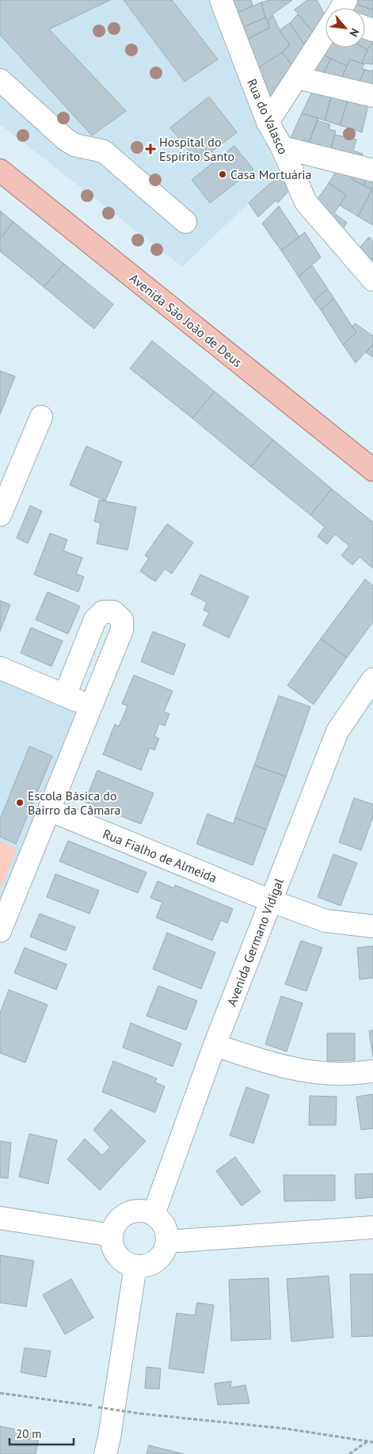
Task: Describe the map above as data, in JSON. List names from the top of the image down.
{
  "streets": {
    "main road": ["Avenida São João de Deus"],
    "street": ["Rua do Valasco", "Rua Fialho de Almeida", "Avenida Germano Vidigal"]
  },
  "crossings": [
    ["Rua Fialho de Almeida", "Avenida Germano Vidigal"]
  ],
  "places": {
    "health": ["Hospital do Espírito Santo"],
    "other": ["Casa Mortuária", "Escola Básica do Bairro da Câmara"]
  },
  "scale_bar": "20 m",
  "north": "bottom right"
}
